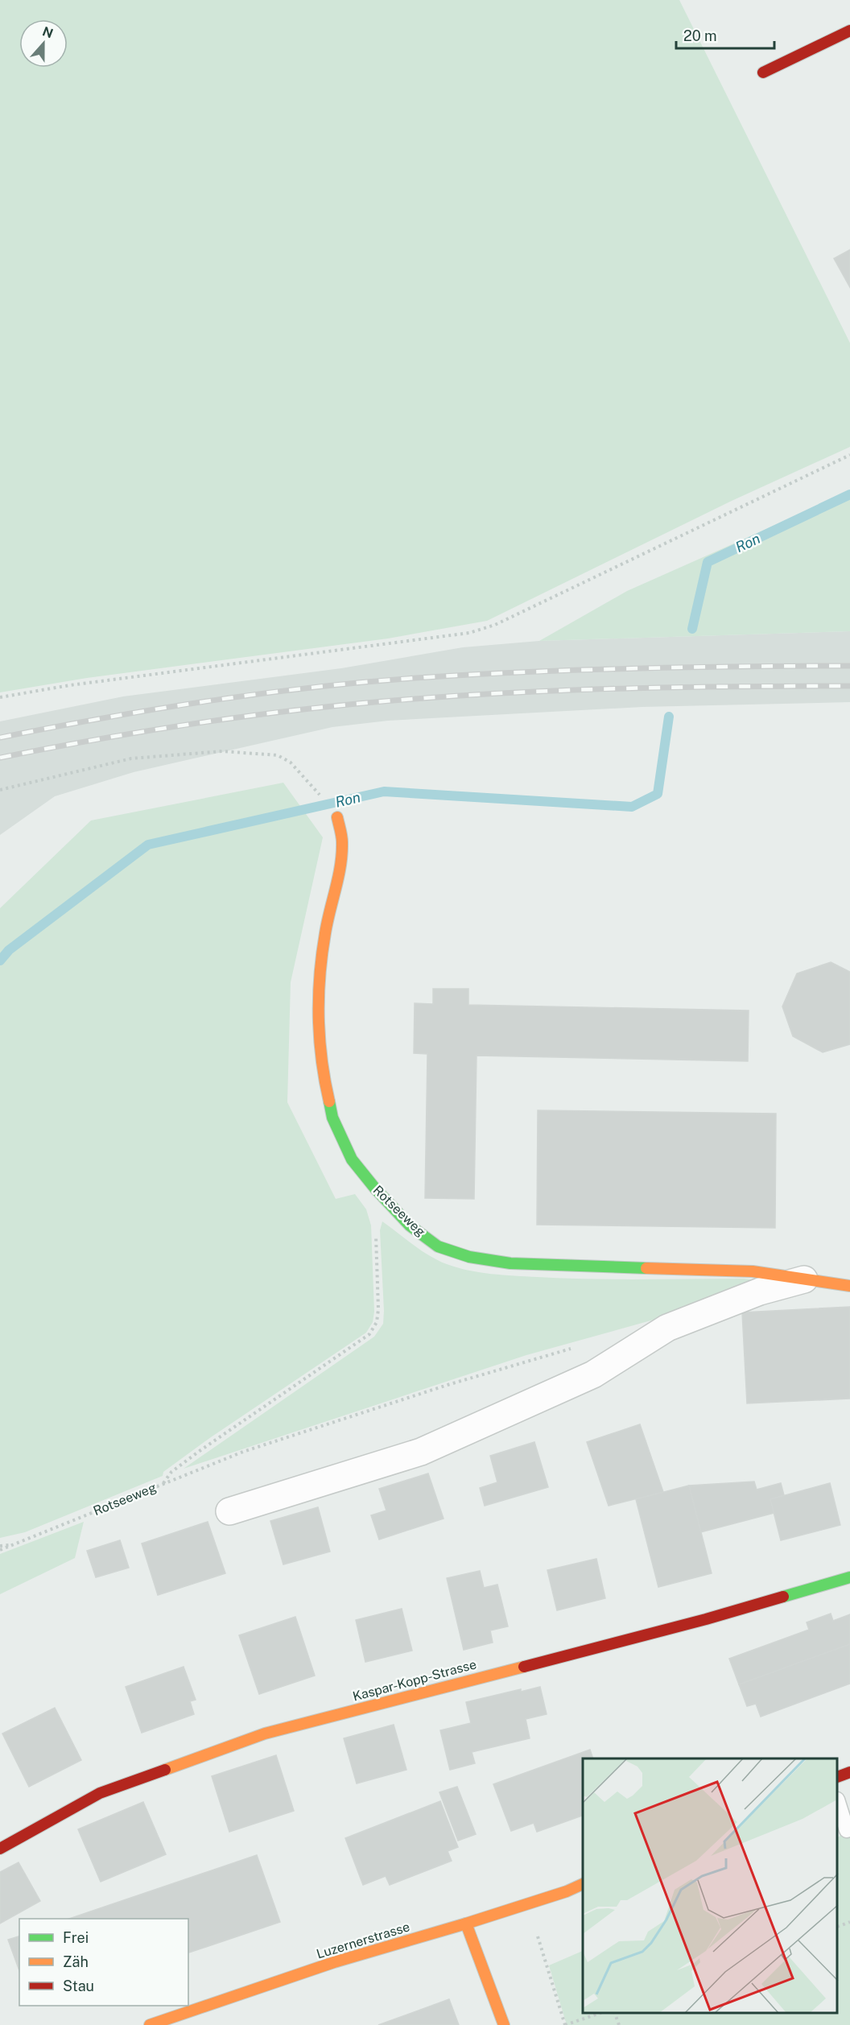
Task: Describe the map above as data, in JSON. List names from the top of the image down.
{
  "streets": {
    "street": ["Rotseeweg", "Kaspar-Kopp-Strasse", "Luzernerstrasse"]
  },
  "water": ["Ron"],
  "legend": ["Frei", "Zäh", "Stau"],
  "scale_bar": "20 m",
  "north": "top"
}
